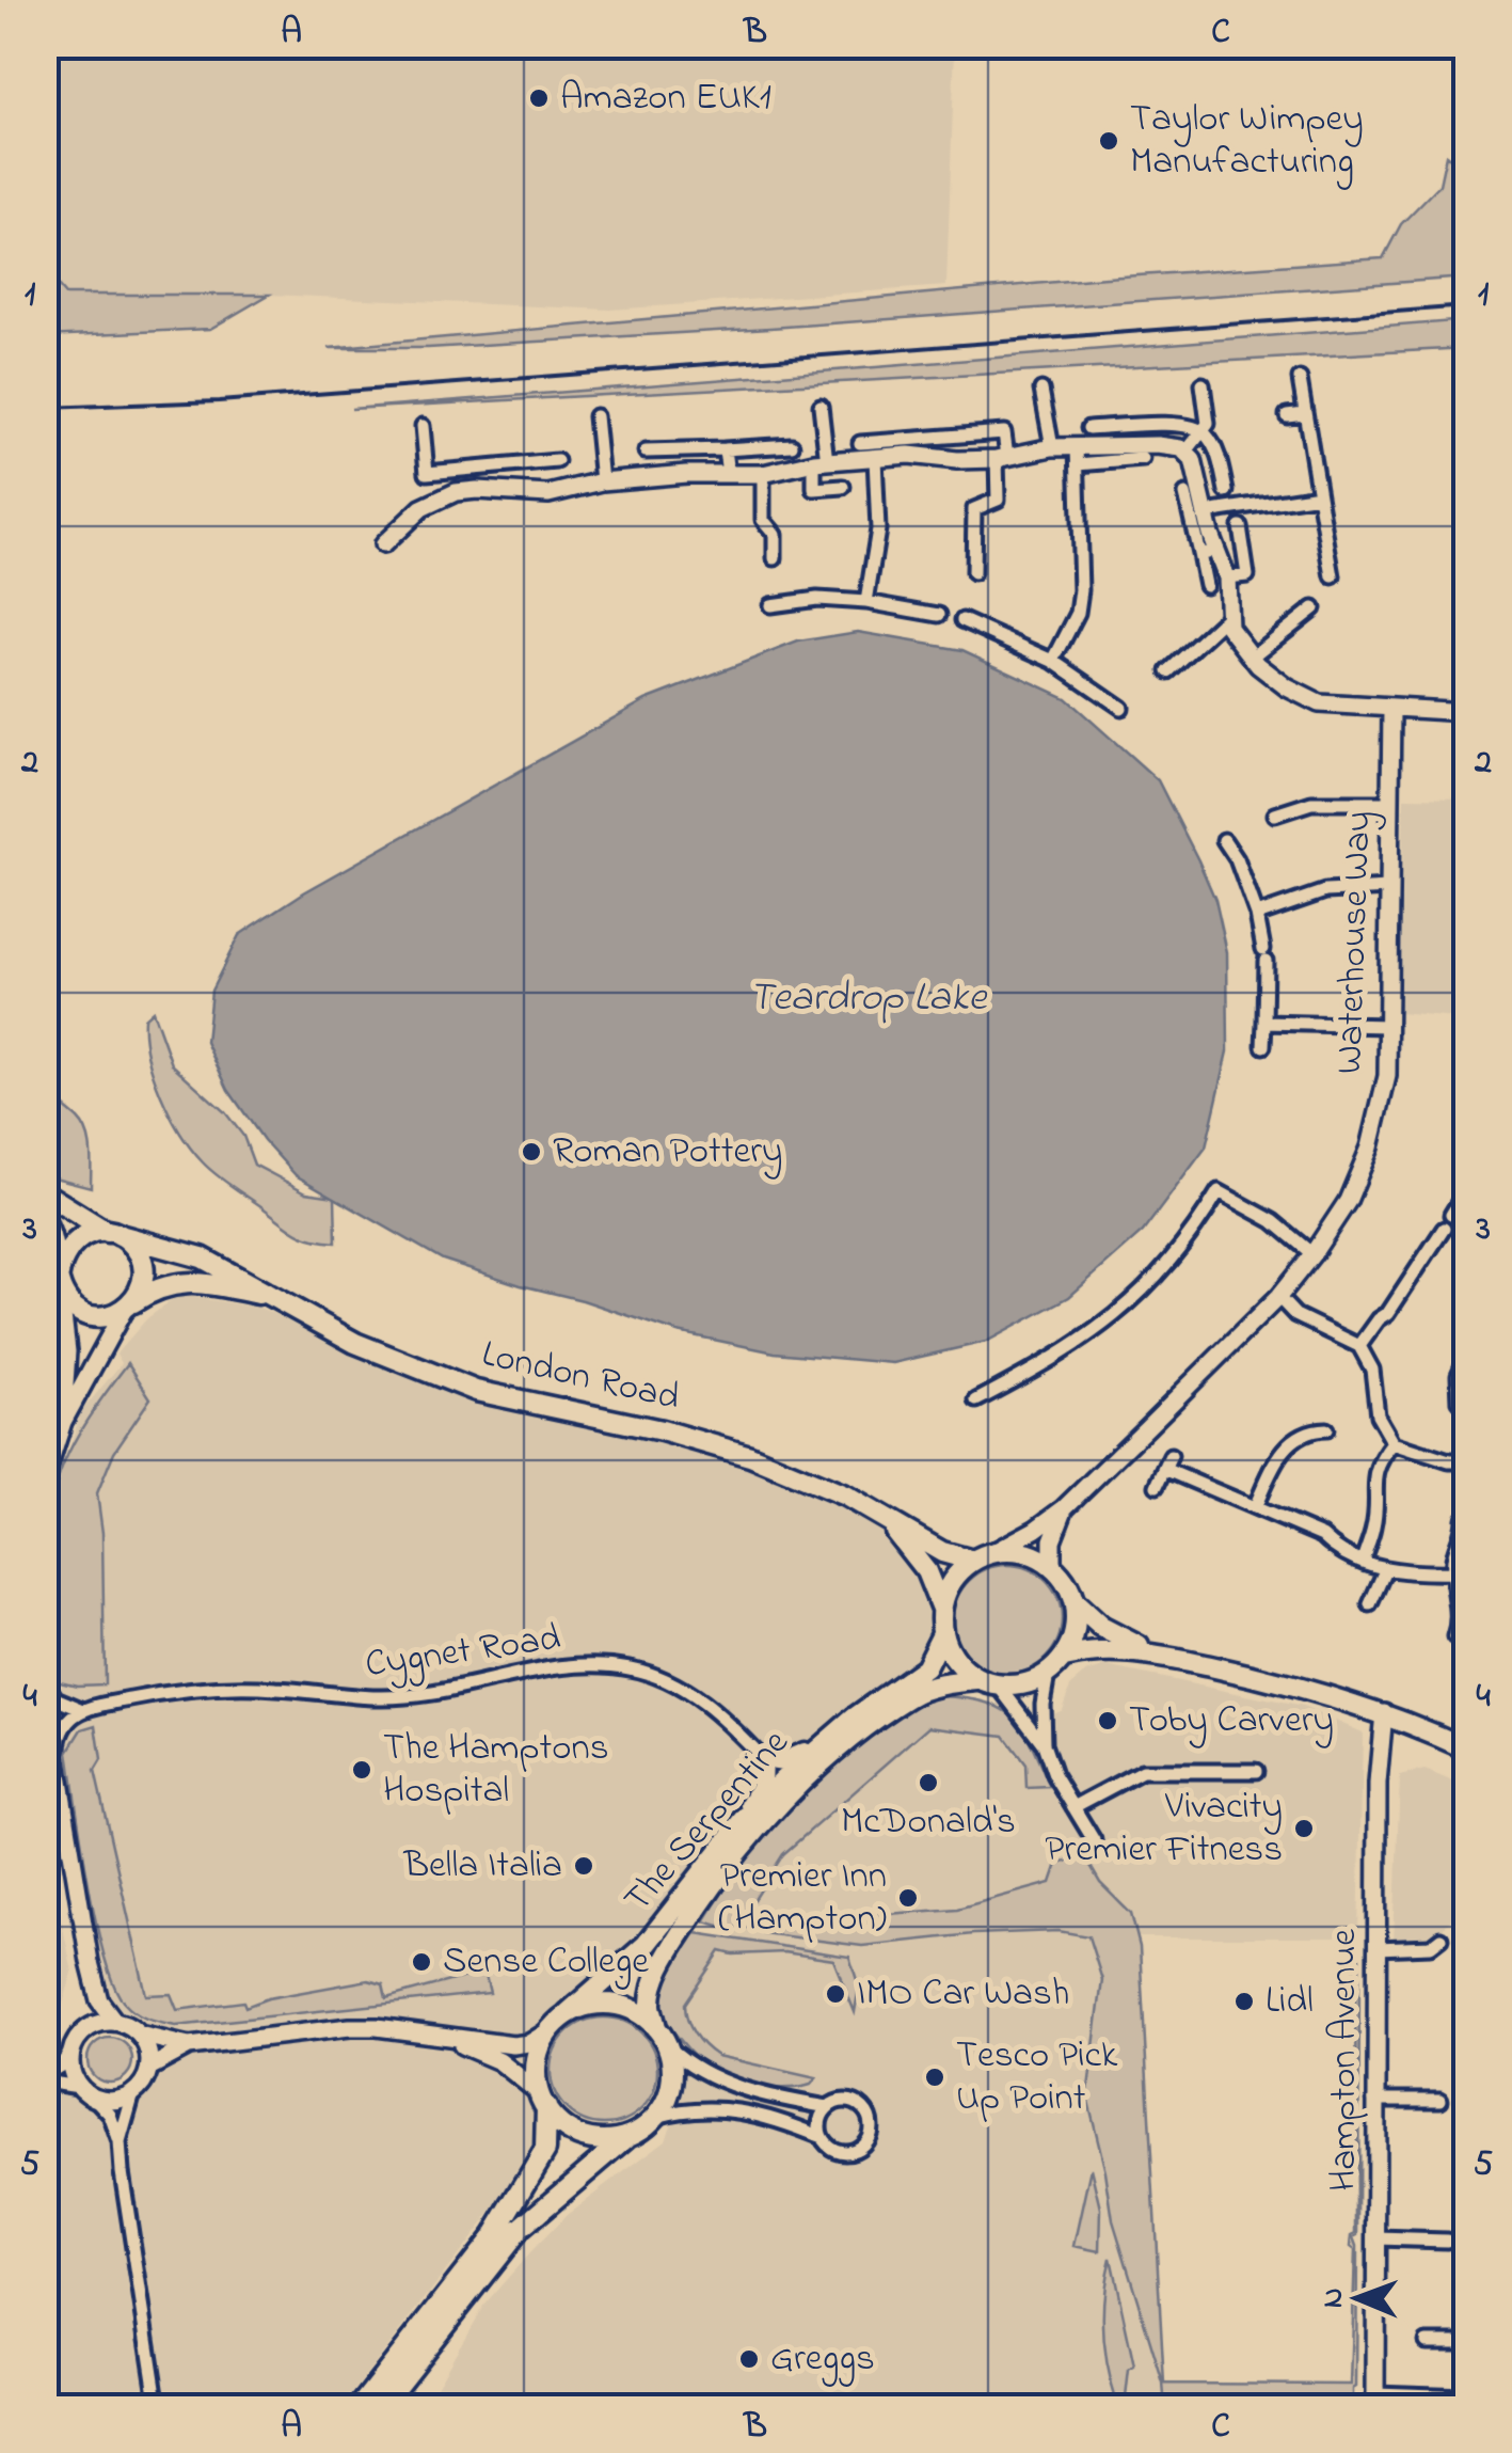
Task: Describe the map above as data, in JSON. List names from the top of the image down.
{
  "streets": {
    "main road": ["London Road", "The Serpentine"],
    "street": ["Waterhouse Way", "Cygnet Road", "Hampton Avenue"]
  },
  "crossings": [
    ["Waterhouse Way", "London Road"],
    ["Waterhouse Way", "The Serpentine"],
    ["London Road", "The Serpentine"]
  ],
  "water": ["Teardrop Lake"],
  "places": [
    "Amazon EUK1",
    "Taylor Wimpey Manufacturing",
    "Roman Pottery",
    "Toby Carvery",
    "The Hamptons Hospital",
    "McDonald's",
    "Vivacity Premier Fitness",
    "Bella Italia",
    "Premier Inn (Hampton)",
    "Sense College",
    "IMO Car Wash",
    "Lidl",
    "Tesco Pick Up Point",
    "Greggs"
  ],
  "north": "left",
  "grid": {
    "columns": ["A", "B", "C"],
    "rows": [
      "1",
      "2",
      "3",
      "4",
      "5"
    ]
  }
}
